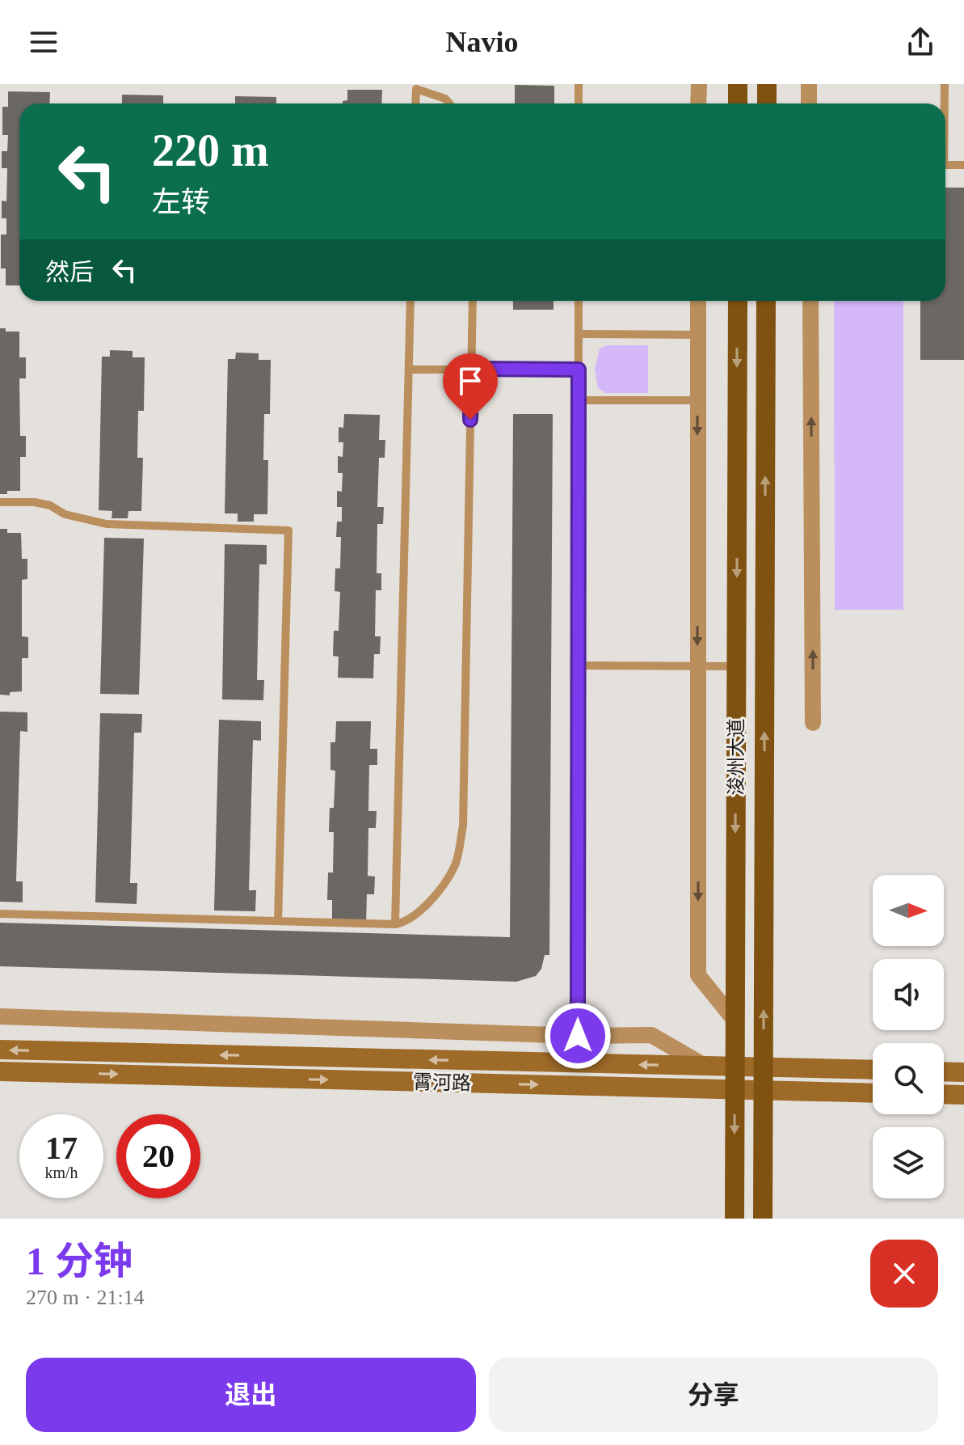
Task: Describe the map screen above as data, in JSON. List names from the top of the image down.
{
  "streets": {
    "main road": ["浚州大道"],
    "street": ["霄河路"]
  },
  "crossings": [
    ["浚州大道", "霄河路"]
  ],
  "north": "right",
  "page": {
    "header": "Navio",
    "turn": ["220 m", "左转"],
    "then": "然后",
    "speed": "17 km/h",
    "limit": "20",
    "heading": ["1 分钟", "270 m · 21:14"],
    "buttons": ["退出", "分享"]
  }
}
